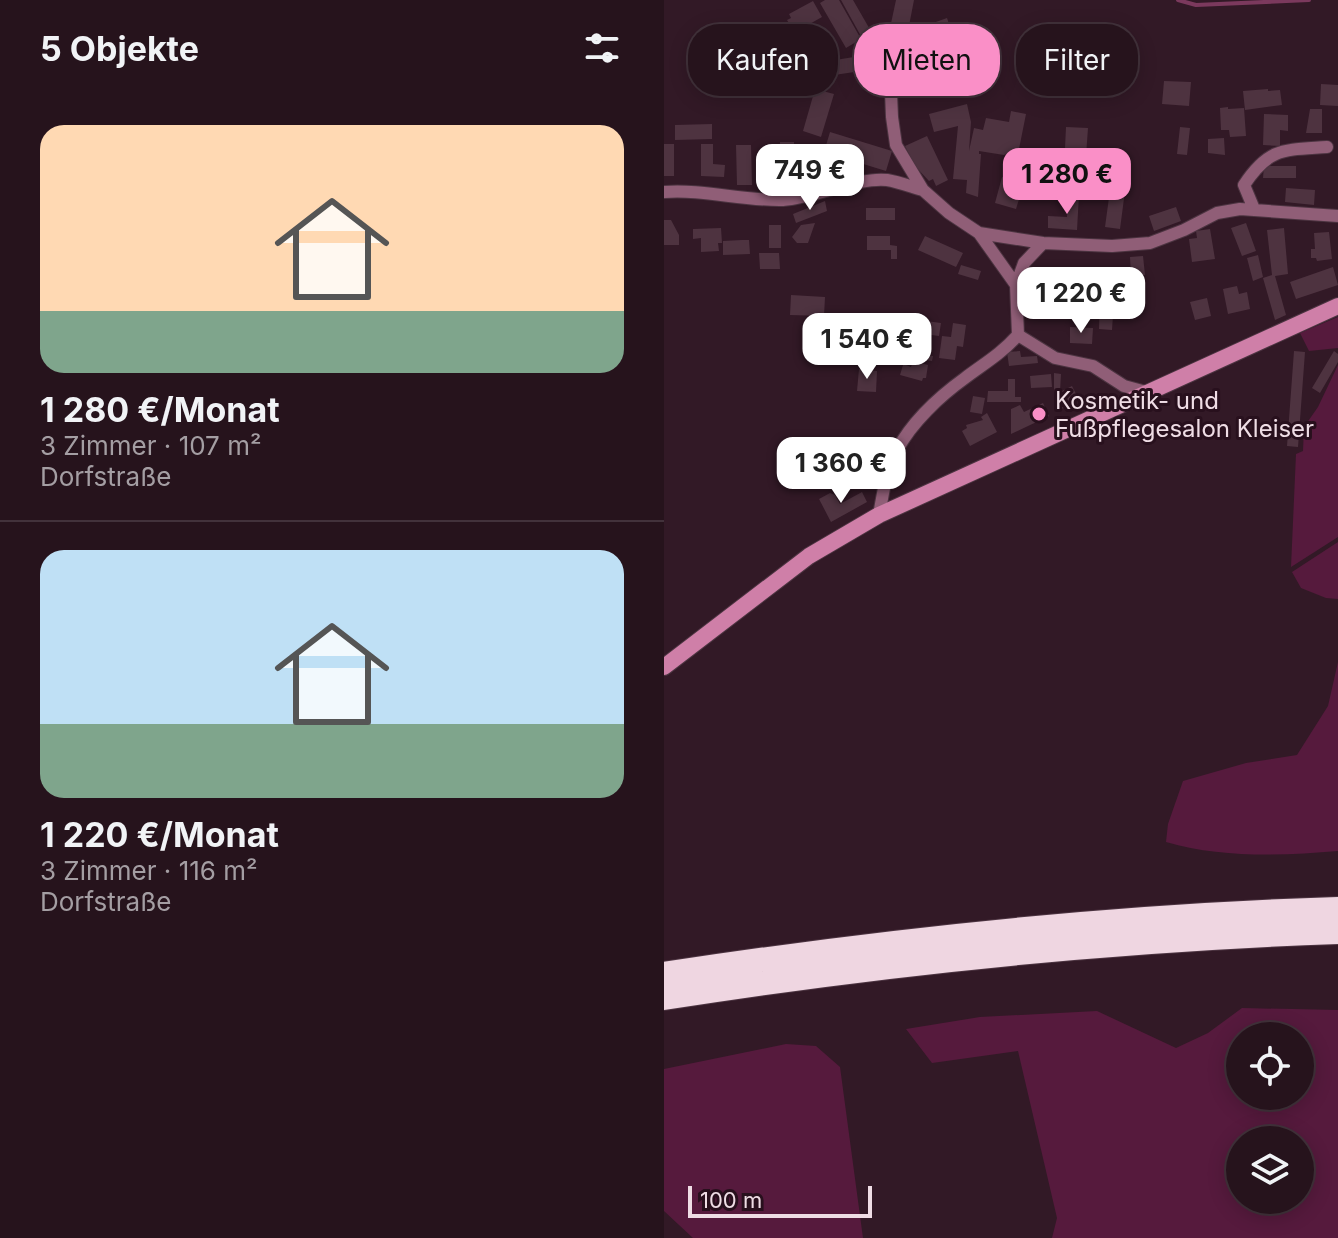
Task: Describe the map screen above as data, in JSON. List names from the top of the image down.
{
  "places": ["Kosmetik- und Fußpflegesalon Kleiser"],
  "scale_bar": "100 m",
  "page": {
    "heading": "5 Objekte",
    "chip": ["Kaufen", "Mieten", "Filter"],
    "list": [
      {
        "name": "1 280 €/Monat",
        "note": "3 Zimmer · 107 m² · Dorfstraße"
      },
      {
        "name": "1 220 €/Monat",
        "note": "3 Zimmer · 116 m² · Dorfstraße"
      }
    ],
    "price": [
      "749 €",
      "1 280 €",
      "1 220 €",
      "1 540 €",
      "1 360 €"
    ],
    "scale": "100 m"
  }
}
